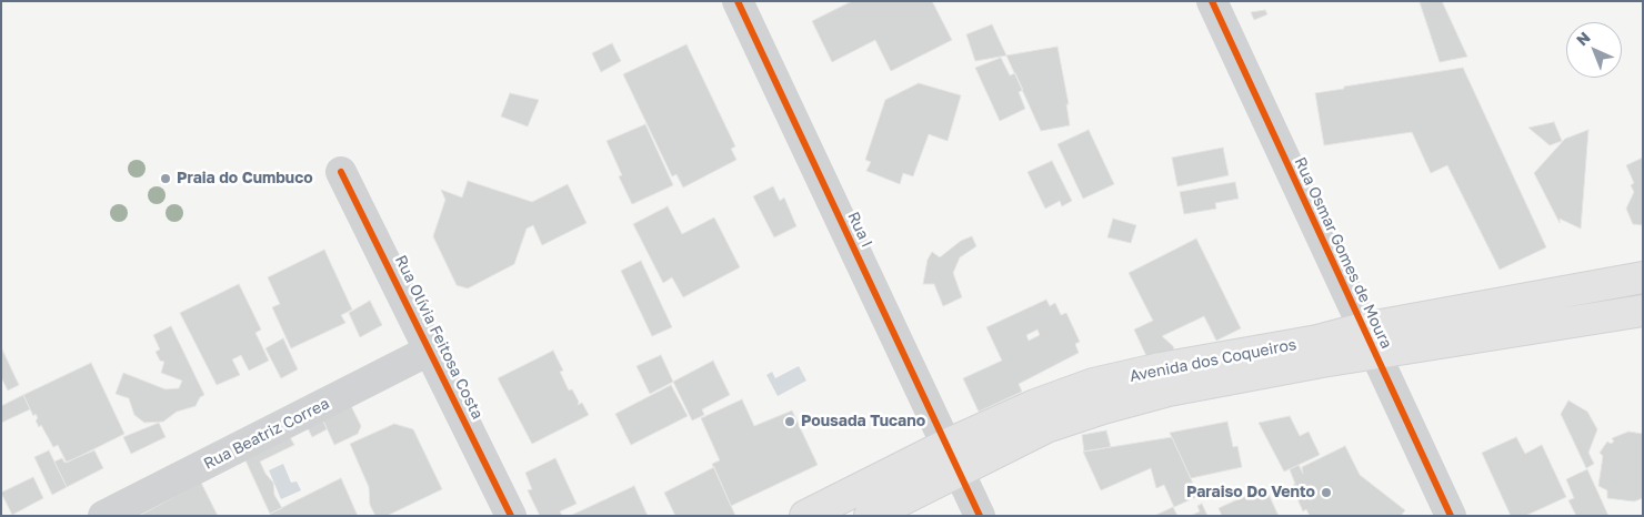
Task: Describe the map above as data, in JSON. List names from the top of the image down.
{
  "streets": {
    "main road": ["Avenida dos Coqueiros"],
    "street": [
      "Rua I",
      "Rua Osmar Gomes de Moura",
      "Rua Olívia Feitosa Costa",
      "Rua Beatriz Correa"
    ]
  },
  "crossings": [
    ["Rua I", "Avenida dos Coqueiros"],
    ["Rua Osmar Gomes de Moura", "Avenida dos Coqueiros"],
    ["Rua Olívia Feitosa Costa", "Rua Beatriz Correa"]
  ],
  "places": ["Praia do Cumbuco", "Pousada Tucano", "Paraiso Do Vento"],
  "north": "top left"
}
